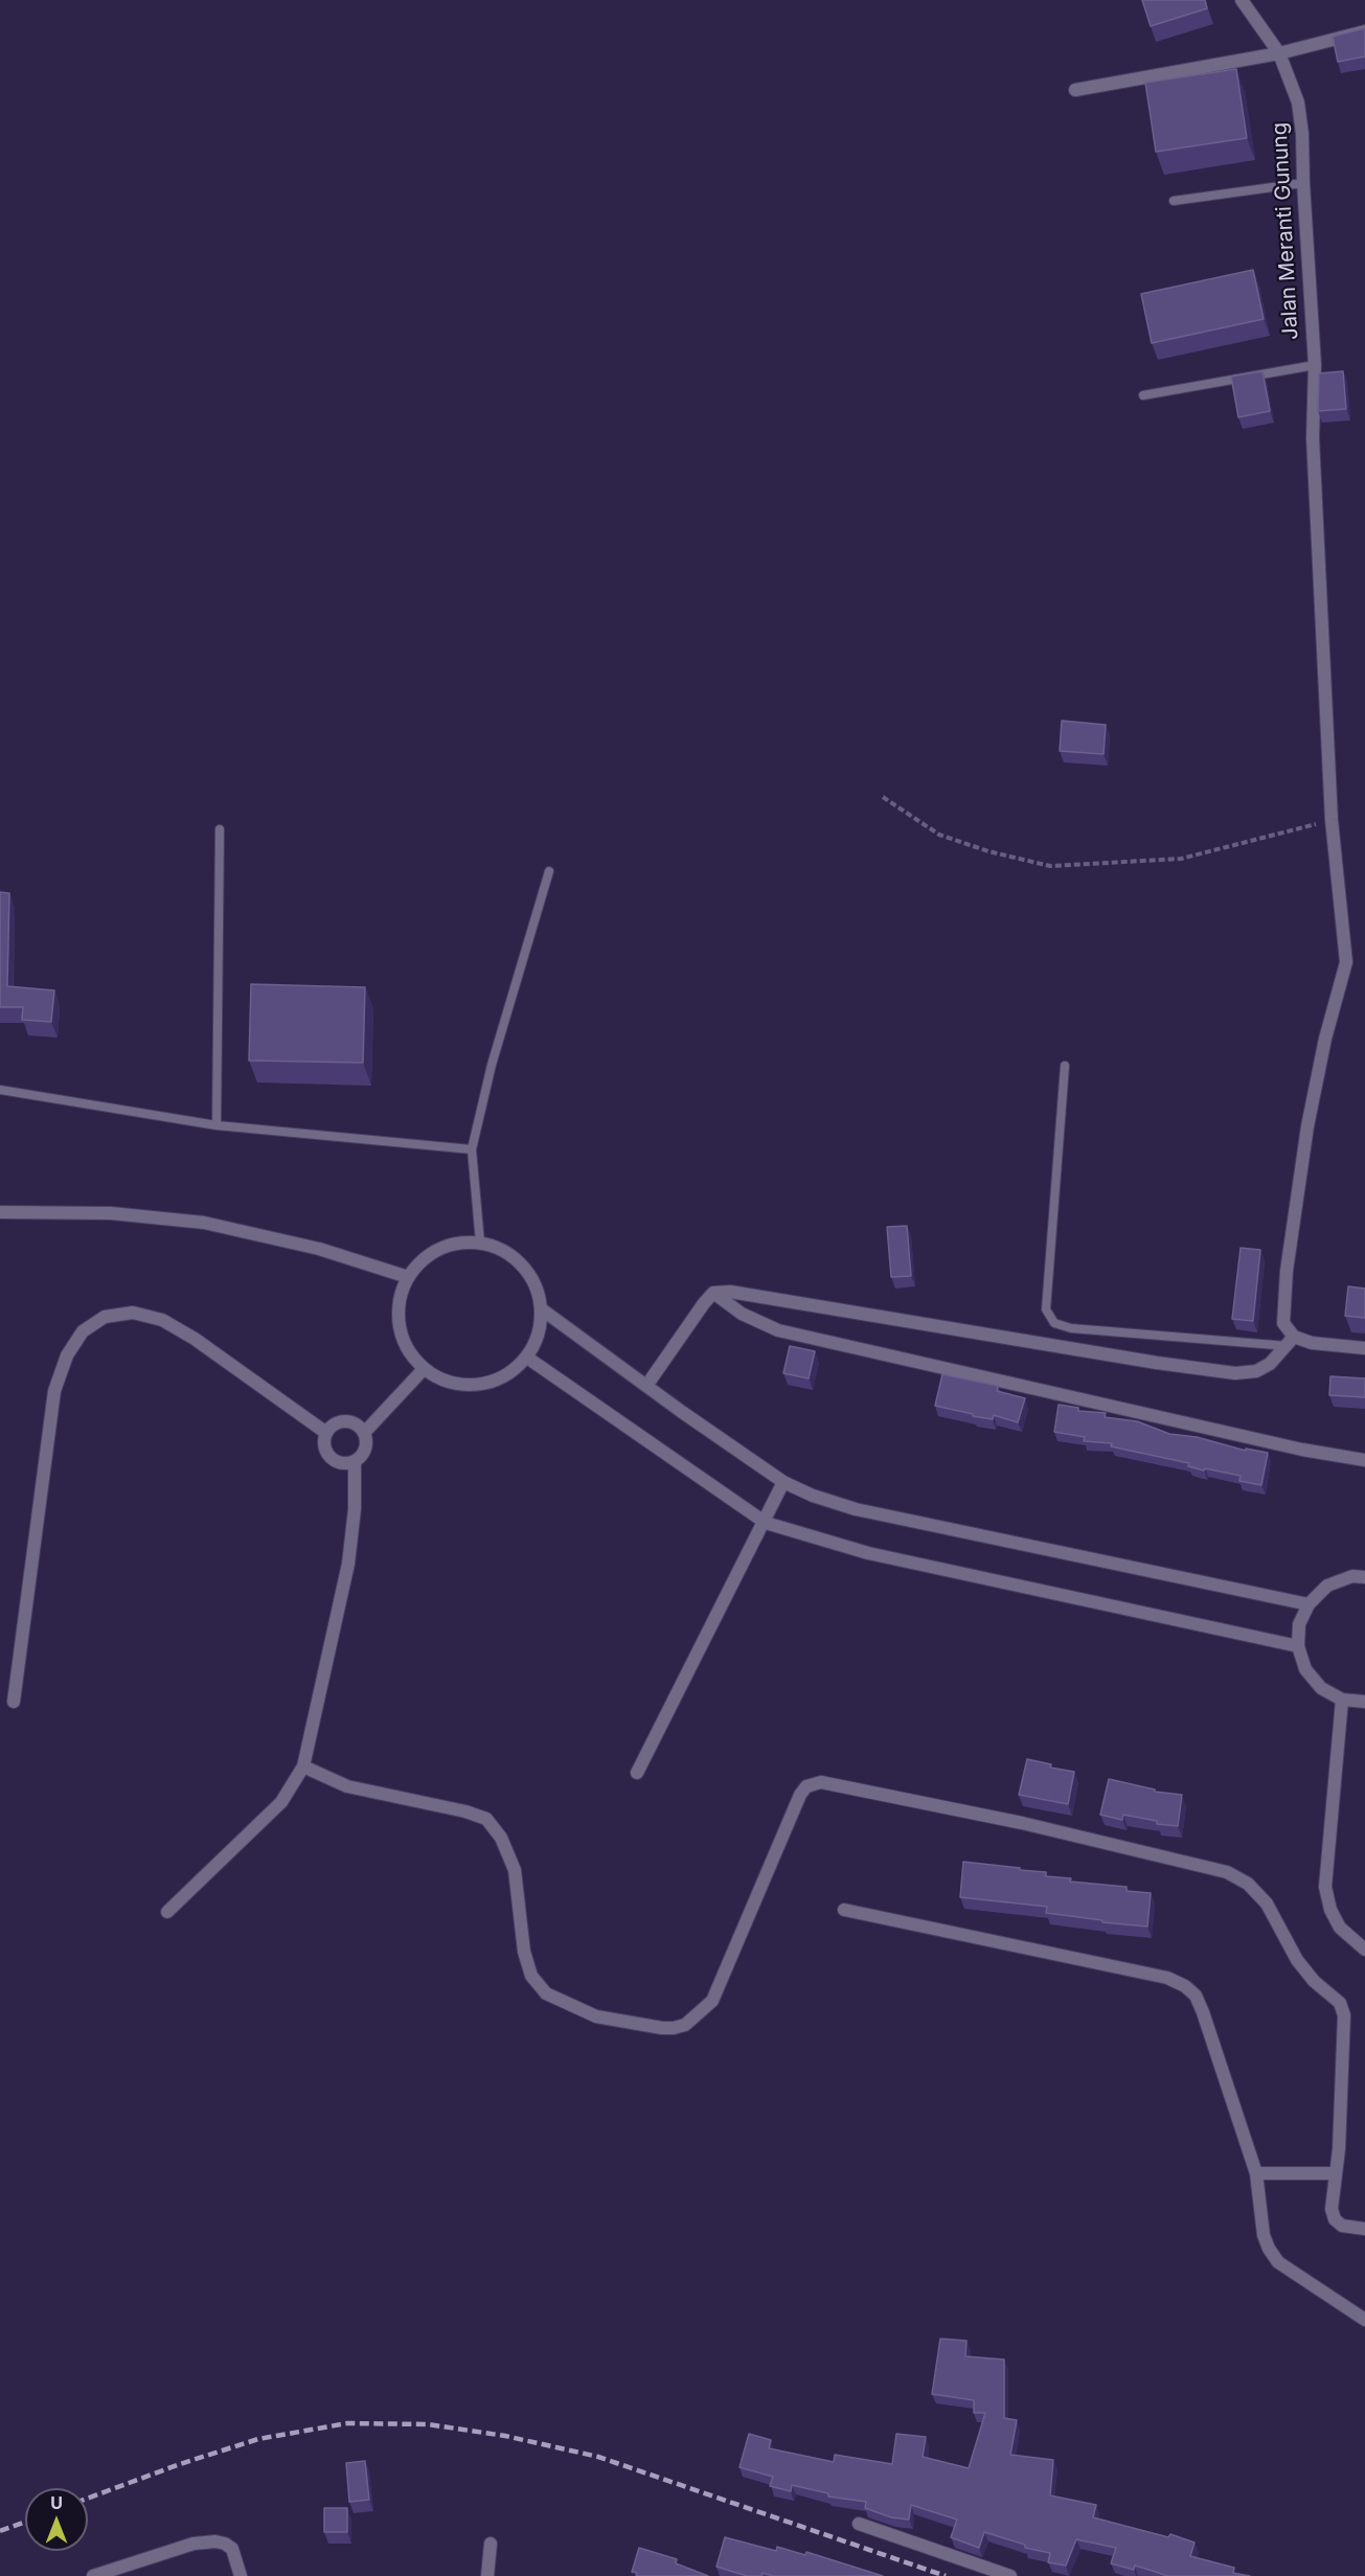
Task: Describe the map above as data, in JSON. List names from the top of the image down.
{
  "streets": {
    "street": ["Jalan Meranti Gunung"]
  },
  "north": "top"
}
